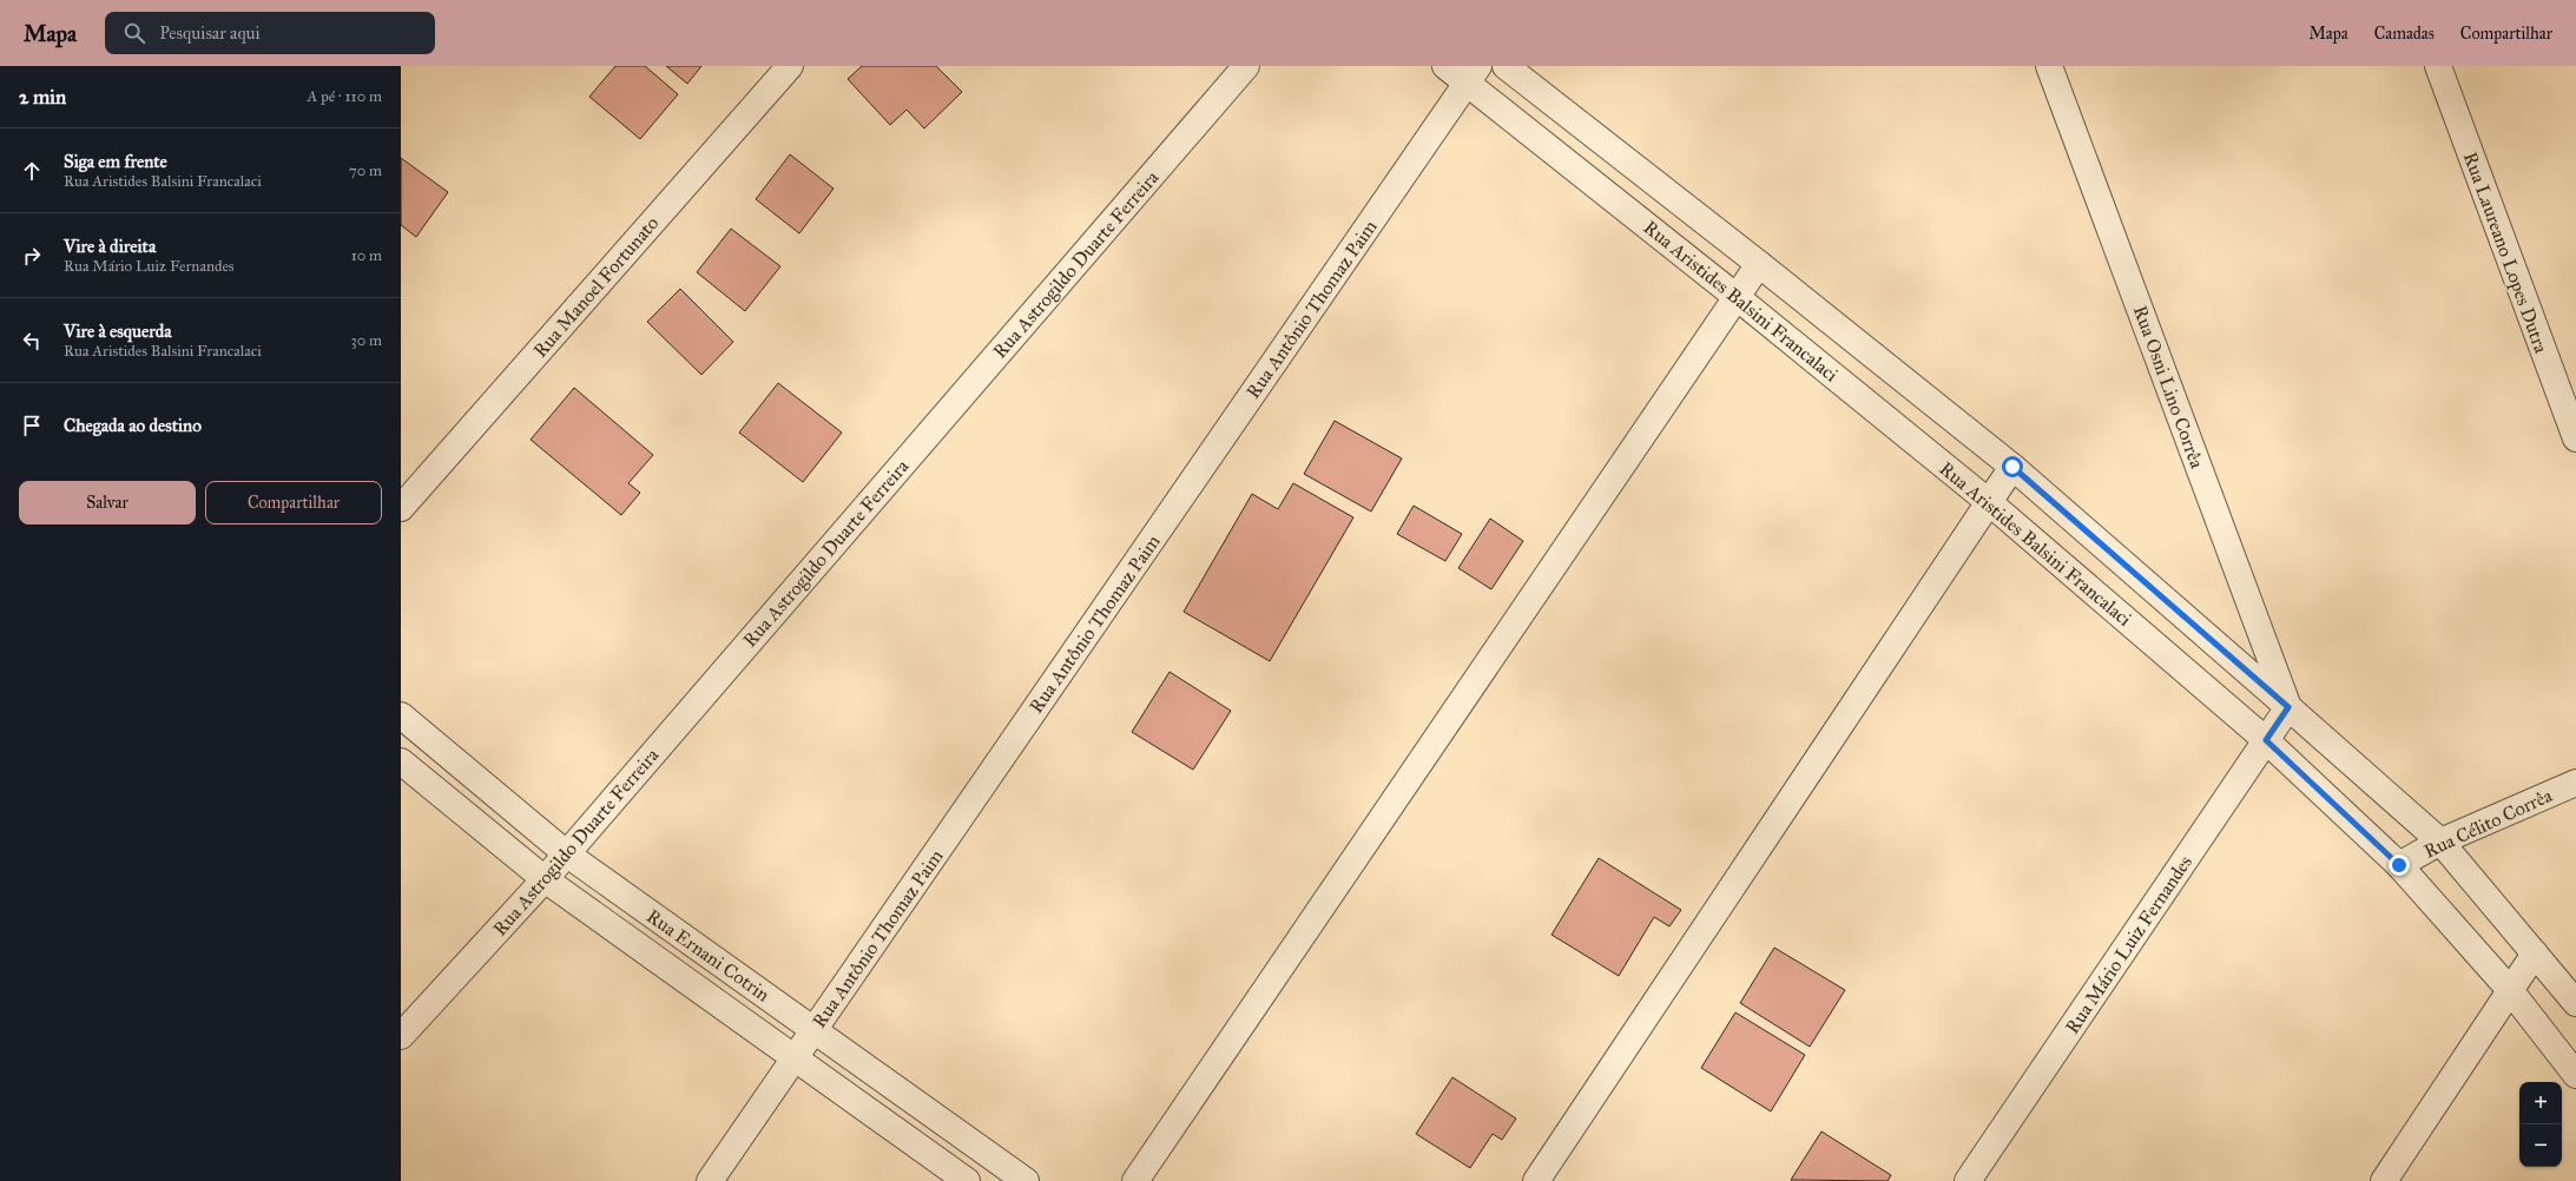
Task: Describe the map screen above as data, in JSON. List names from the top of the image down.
{
  "streets": {
    "street": [
      "Rua Laureano Lopes Dutra",
      "Rua Astrogildo Duarte Ferreira",
      "Rua Manoel Fortunato",
      "Rua Aristides Balsini Francalaci",
      "Rua Antônio Thomaz Paim",
      "Rua Osni Lino Corrêa",
      "Rua Célito Corrêa",
      "Rua Mário Luiz Fernandes",
      "Rua Ernani Cotrin"
    ]
  },
  "crossings": [
    ["Rua Astrogildo Duarte Ferreira", "Rua Ernani Cotrin"],
    ["Rua Aristides Balsini Francalaci", "Rua Antônio Thomaz Paim"],
    ["Rua Aristides Balsini Francalaci", "Rua Osni Lino Corrêa"],
    ["Rua Aristides Balsini Francalaci", "Rua Célito Corrêa"],
    ["Rua Aristides Balsini Francalaci", "Rua Mário Luiz Fernandes"],
    ["Rua Antônio Thomaz Paim", "Rua Ernani Cotrin"],
    ["Rua Osni Lino Corrêa", "Rua Mário Luiz Fernandes"]
  ],
  "page": {
    "header": "Mapa",
    "search": "Pesquisar aqui",
    "nav": ["Mapa", "Camadas", "Compartilhar"],
    "heading": ["2 min", "A pé · 110 m"],
    "list": [
      ["Siga em frente", "Rua Aristides Balsini Francalaci", "70 m"],
      ["Vire à direita", "Rua Mário Luiz Fernandes", "10 m"],
      ["Vire à esquerda", "Rua Aristides Balsini Francalaci", "30 m"],
      "Chegada ao destino"
    ],
    "buttons": ["Salvar", "Compartilhar"],
    "map_buttons": ["+", "−"]
  }
}
